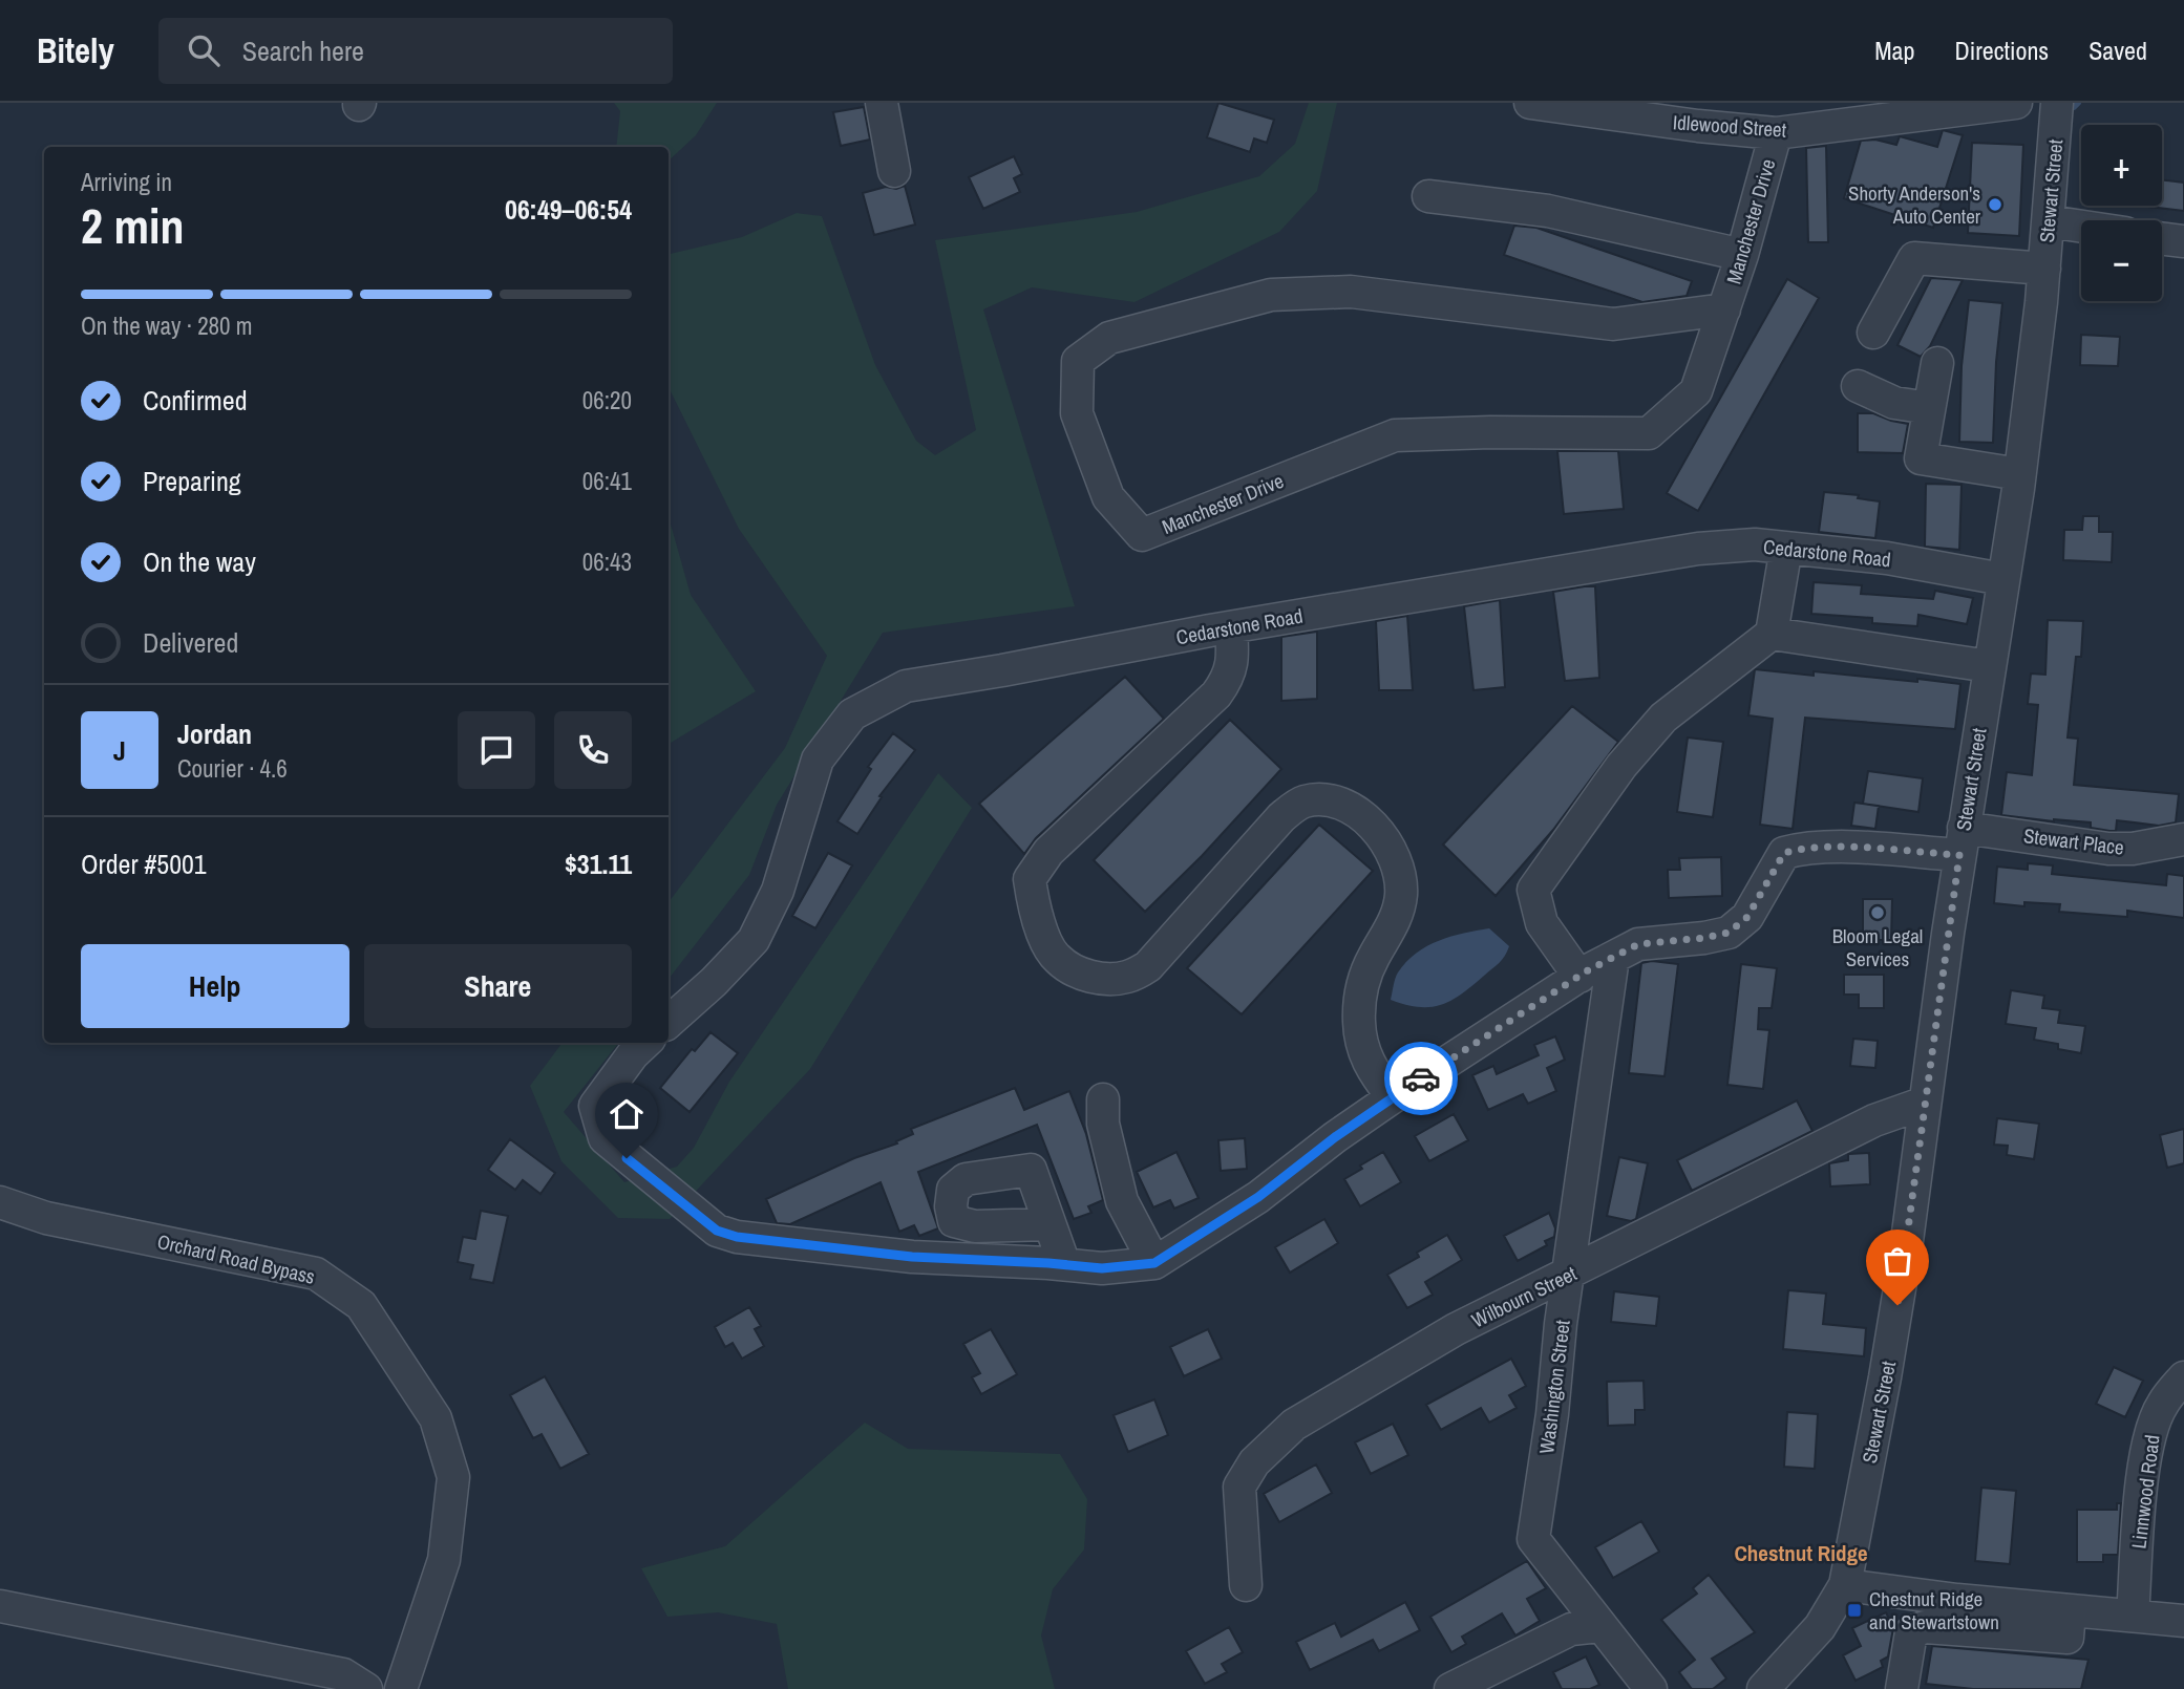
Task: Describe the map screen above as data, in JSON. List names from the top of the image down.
{
  "streets": {
    "street": [
      "Idlewood Street",
      "Stewart Street",
      "Manchester Drive",
      "Cedarstone Road",
      "Stewart Place",
      "Orchard Road Bypass",
      "Wilbourn Street",
      "Washington Street",
      "Linnwood Road"
    ]
  },
  "crossings": [
    ["Idlewood Street", "Manchester Drive"],
    ["Stewart Street", "Cedarstone Road"],
    ["Stewart Street", "Stewart Place"],
    ["Stewart Street", "Wilbourn Street"],
    ["Stewart Place", "Washington Street"],
    ["Wilbourn Street", "Washington Street"]
  ],
  "districts": ["Chestnut Ridge"],
  "places": {
    "other": ["Shorty Anderson's Auto Center", "Bloom Legal Services"],
    "transit": ["Chestnut Ridge and Stewartstown"]
  },
  "page": {
    "header": "Bitely",
    "search": "Search here",
    "nav": ["Map", "Directions", "Saved"],
    "map_buttons": ["+", "−"],
    "heading": ["2 min", "Arriving in", "06:49–06:54"],
    "panel": [
      "Jordan",
      "Courier · 4.6",
      "Order #5001",
      "$31.11"
    ],
    "bar": "On the way · 280 m",
    "list": [
      ["Confirmed", "06:20"],
      ["Preparing", "06:41"],
      ["On the way", "06:43"],
      "Delivered"
    ],
    "round": "J",
    "buttons": ["Help", "Share"]
  }
}
